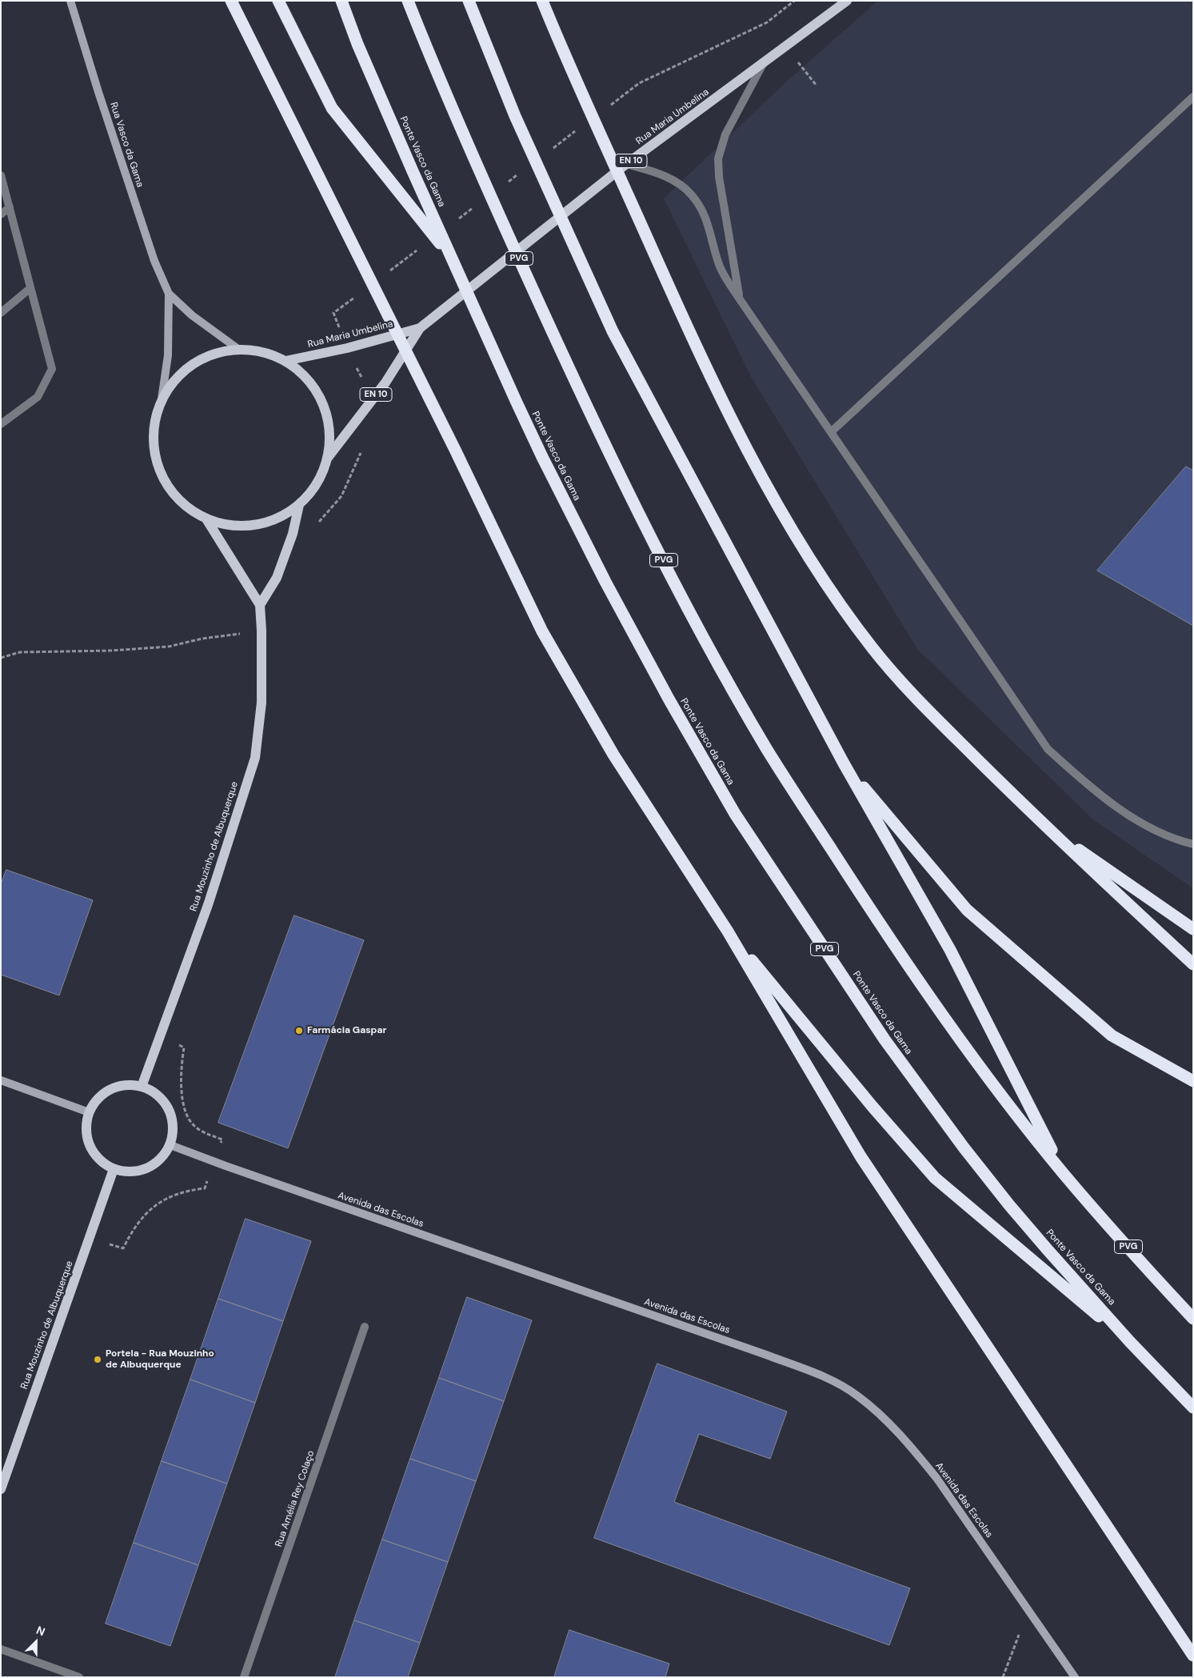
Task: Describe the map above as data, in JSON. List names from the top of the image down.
{
  "streets": {
    "highway": ["Ponte Vasco da Gama", "PVG"],
    "main road": ["Rua Maria Umbelina", "EN 10", "Rua Mouzinho de Albuquerque"],
    "street": ["Rua Vasco da Gama", "Avenida das Escolas", "Rua Amélia Rey Colaço"]
  },
  "crossings": [
    ["Rua Maria Umbelina", "EN 10"],
    ["Rua Vasco da Gama", "EN 10"],
    ["EN 10", "Rua Mouzinho de Albuquerque"],
    ["Rua Mouzinho de Albuquerque", "Avenida das Escolas"]
  ],
  "places": ["Farmácia Gaspar", "Portela - Rua Mouzinho de Albuquerque"],
  "north": "top right"
}
